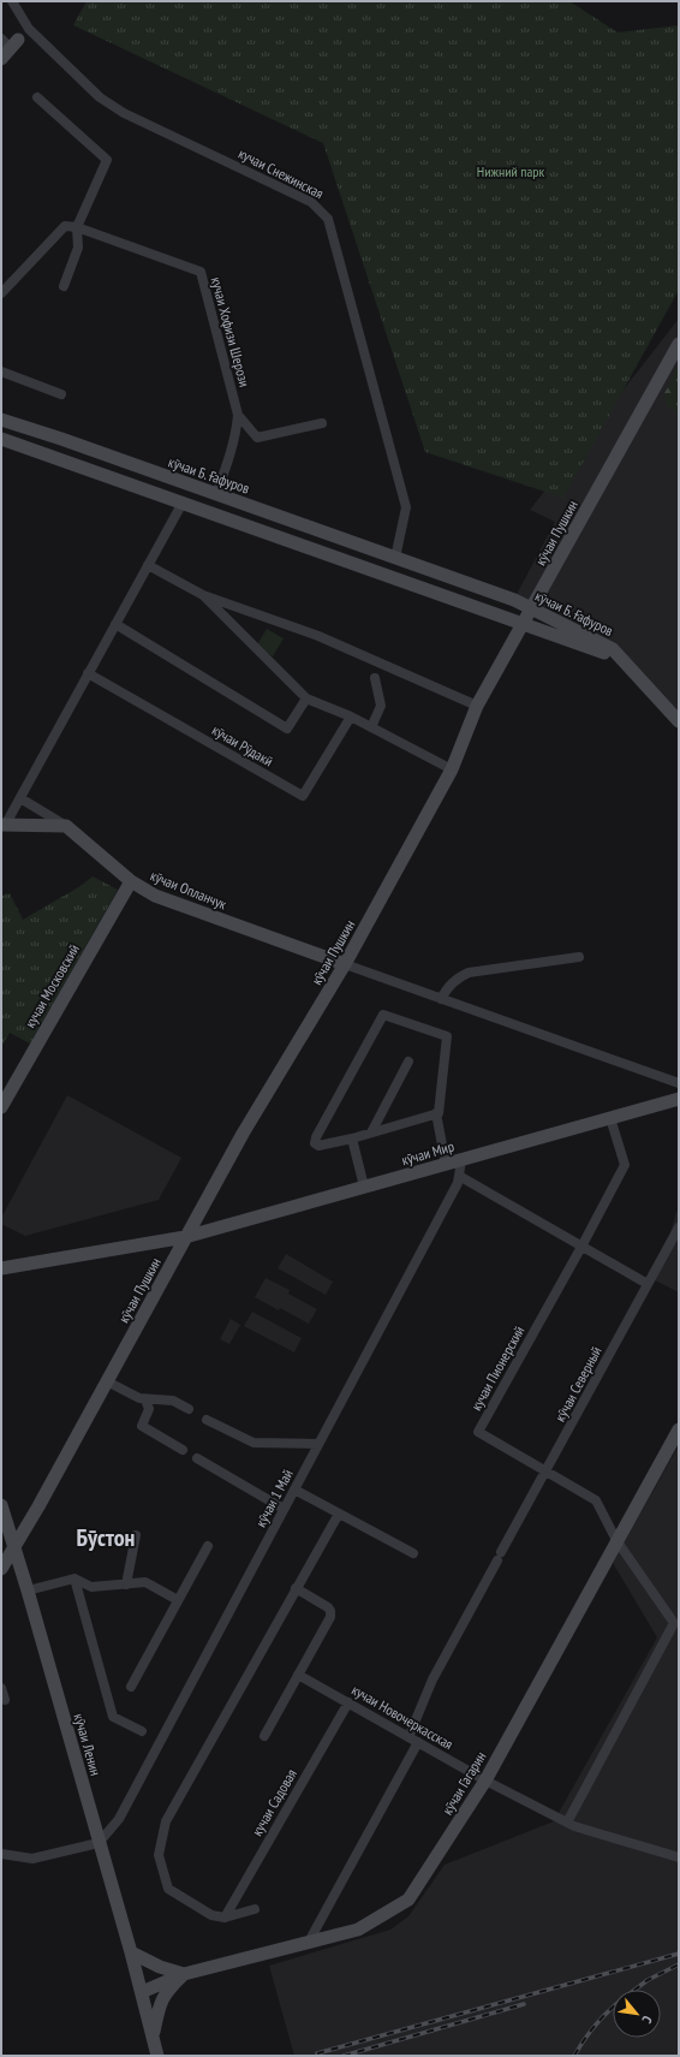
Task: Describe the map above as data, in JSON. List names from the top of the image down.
{
  "streets": {
    "street": [
      "кучаи Снежинская",
      "кучаи Хофизи Шерози",
      "кӯчаи Б. Ғафуров",
      "кӯчаи Пушкин",
      "кӯчаи Рӯдакӣ",
      "кӯчаи Опланчук",
      "кучаи Московский",
      "кӯчаи Мир",
      "кучаи Пионерский",
      "кӯчаи Северный",
      "кӯчаи 1 Май",
      "кучаи Новочеркасская",
      "кӯчаи Ленин",
      "кӯчаи Гагарин",
      "кучаи Садовая"
    ]
  },
  "crossings": [
    ["кучаи Снежинская", "кӯчаи Б. Ғафуров"],
    ["кӯчаи Б. Ғафуров", "кӯчаи Пушкин"],
    ["кӯчаи Пушкин", "кӯчаи Опланчук"],
    ["кӯчаи Пушкин", "кӯчаи Мир"],
    ["кӯчаи Пушкин", "кӯчаи Ленин"],
    ["кӯчаи Опланчук", "кучаи Московский"],
    ["кӯчаи Мир", "кучаи Пионерский"],
    ["кӯчаи Мир", "кӯчаи 1 Май"],
    ["кучаи Пионерский", "кӯчаи Северный"],
    ["кучаи Пионерский", "кучаи Новочеркасская"],
    ["кучаи Пионерский", "кӯчаи Гагарин"],
    ["кӯчаи Северный", "кучаи Новочеркасская"],
    ["кӯчаи Северный", "кӯчаи Гагарин"],
    ["кӯчаи 1 Май", "кӯчаи Ленин"],
    ["кучаи Новочеркасская", "кӯчаи Гагарин"],
    ["кучаи Новочеркасская", "кучаи Садовая"],
    ["кӯчаи Ленин", "кӯчаи Гагарин"]
  ],
  "districts": ["Бӯстон"],
  "parks": ["Нижний парк"],
  "north": "bottom right"
}
